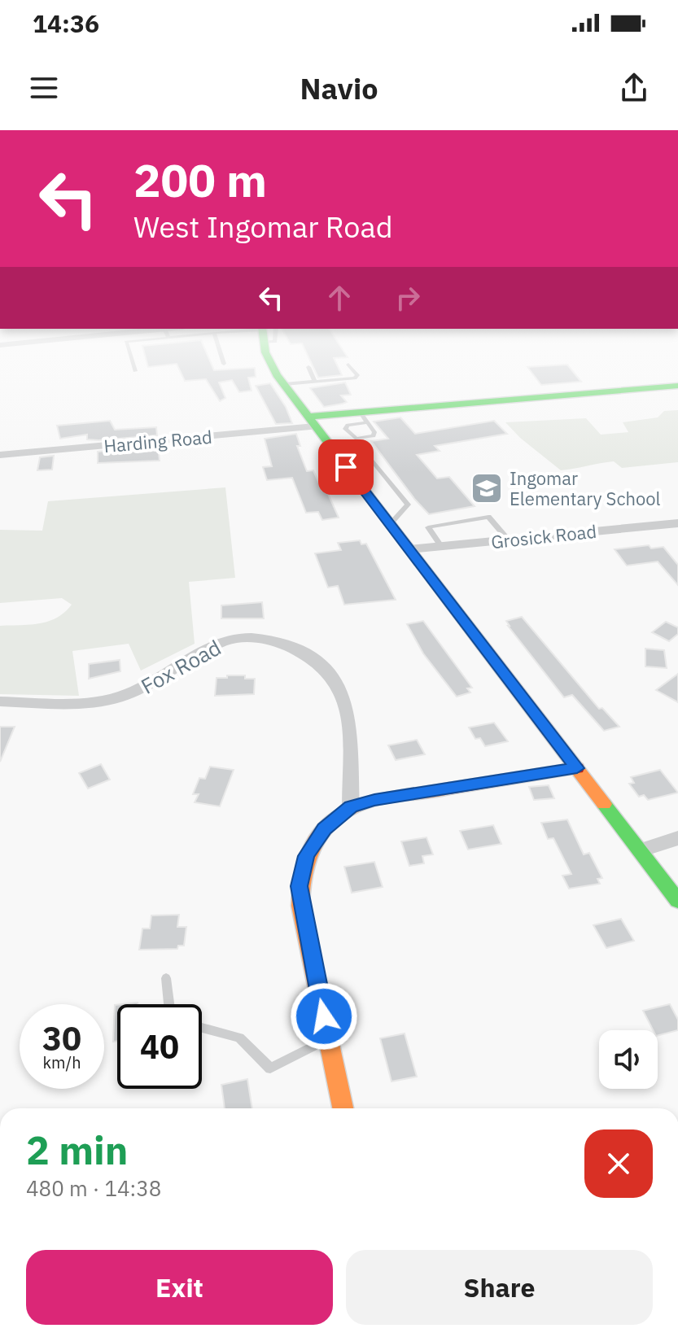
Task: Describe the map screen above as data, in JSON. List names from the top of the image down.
{
  "streets": {
    "street": ["Harding Road", "Grosick Road", "Fox Road"]
  },
  "places": {
    "school or university": ["Ingomar Elementary School"]
  },
  "page": {
    "status": "14:36",
    "header": "Navio",
    "turn": ["200 m", "West Ingomar Road"],
    "speed": "30 km/h",
    "limit": "40",
    "heading": ["2 min", "480 m · 14:38"],
    "buttons": ["Exit", "Share"]
  }
}
